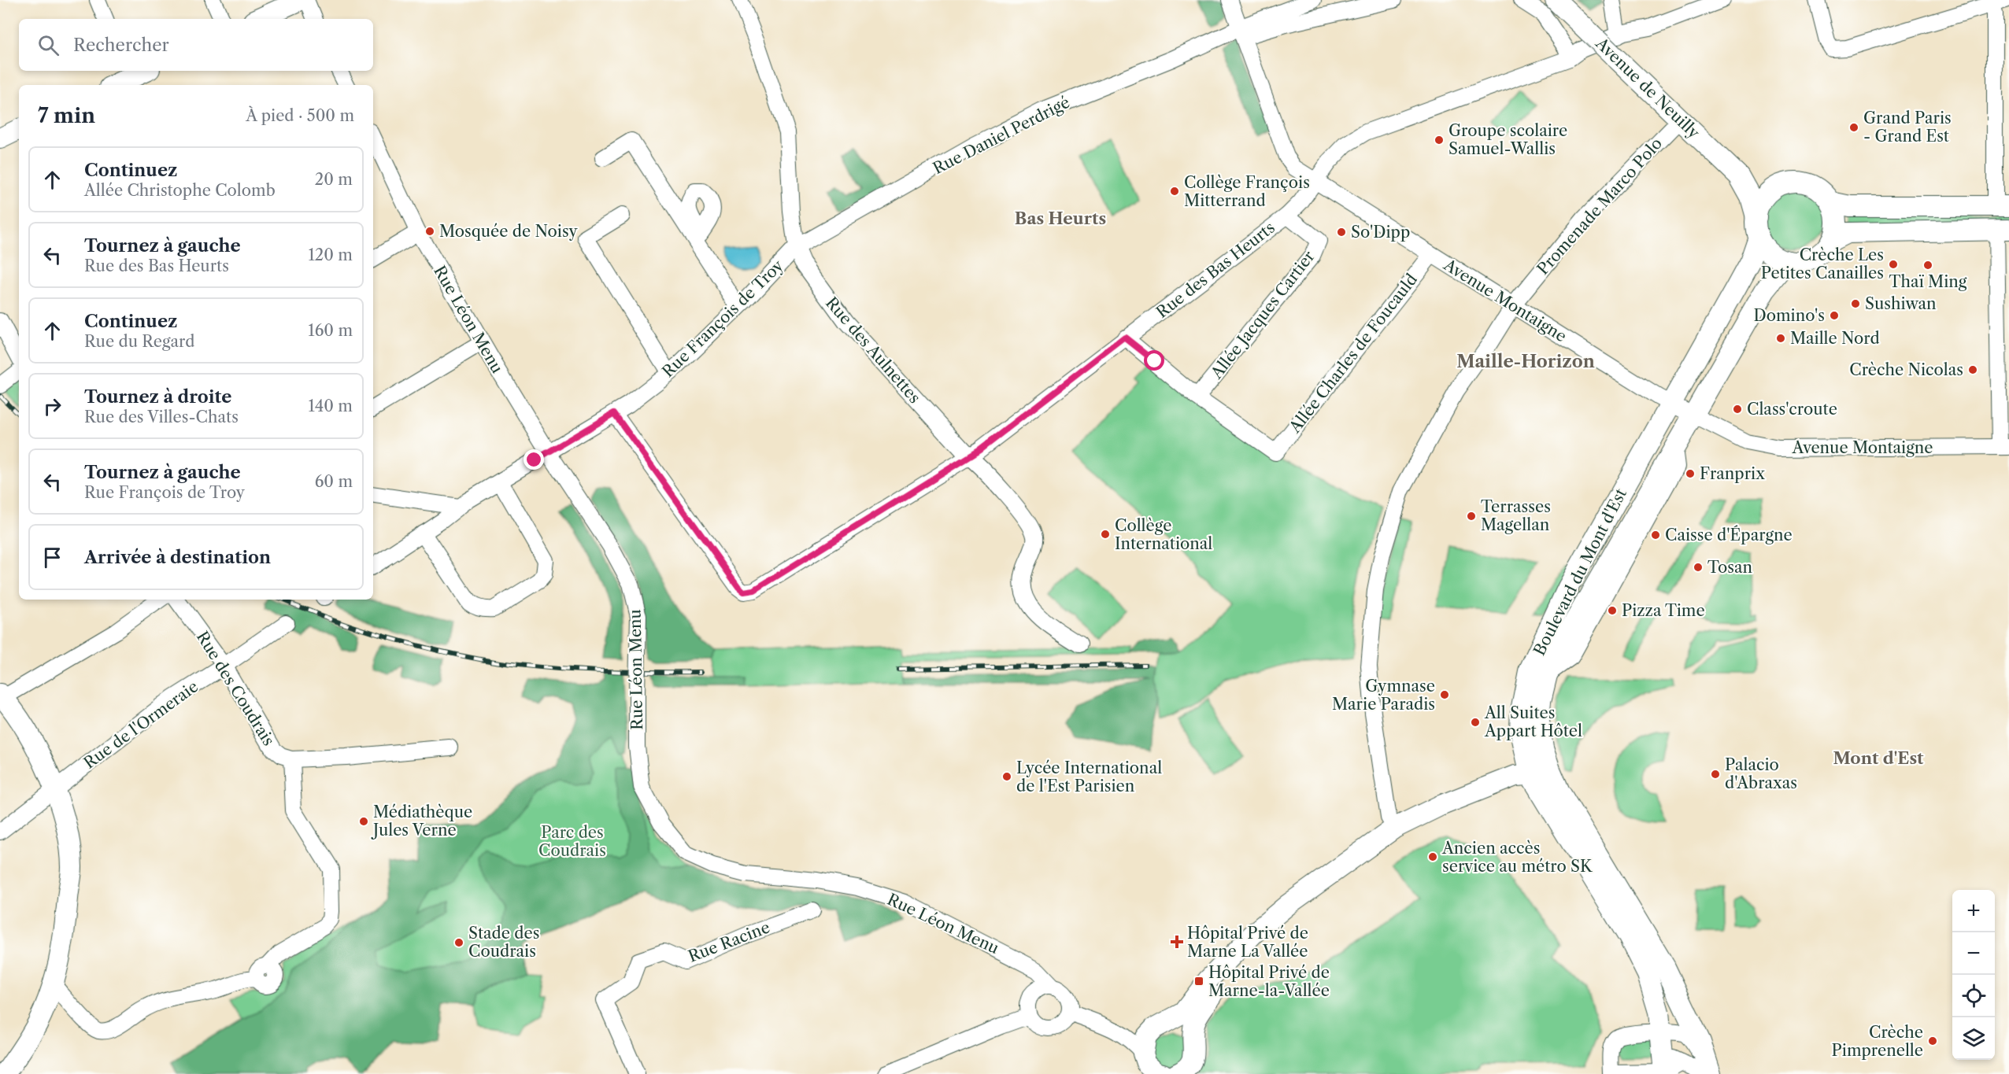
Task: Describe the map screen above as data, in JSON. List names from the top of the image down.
{
  "streets": {
    "main road": ["Avenue de Neuilly", "Boulevard du Mont d'Est"],
    "street": [
      "Rue Daniel Perdrigé",
      "Promenade Marco Polo",
      "Rue des Bas Heurts",
      "Avenue Montaigne",
      "Allée Jacques Cartier",
      "Rue François de Troy",
      "Rue Léon Menu",
      "Rue des Aulnettes",
      "Allée Charles de Foucauld",
      "Rue des Coudrais",
      "Rue de l'Ormeraie",
      "Rue Racine"
    ]
  },
  "crossings": [
    ["Avenue de Neuilly", "Promenade Marco Polo"],
    ["Avenue de Neuilly", "Boulevard du Mont d'Est"],
    ["Rue Daniel Perdrigé", "Avenue Montaigne"],
    ["Rue Daniel Perdrigé", "Rue François de Troy"],
    ["Rue Daniel Perdrigé", "Rue des Aulnettes"],
    ["Promenade Marco Polo", "Avenue Montaigne"],
    ["Rue des Bas Heurts", "Avenue Montaigne"],
    ["Rue des Bas Heurts", "Allée Jacques Cartier"],
    ["Rue des Bas Heurts", "Rue François de Troy"],
    ["Rue des Bas Heurts", "Rue des Aulnettes"],
    ["Avenue Montaigne", "Allée Charles de Foucauld"],
    ["Avenue Montaigne", "Boulevard du Mont d'Est"],
    ["Allée Jacques Cartier", "Allée Charles de Foucauld"],
    ["Rue François de Troy", "Rue Léon Menu"],
    ["Rue François de Troy", "Rue des Aulnettes"],
    ["Rue des Coudrais", "Rue de l'Ormeraie"]
  ],
  "districts": ["Bas Heurts", "Maille-Horizon", "Mont d'Est"],
  "parks": ["Parc des Coudrais"],
  "places": {
    "other": [
      "Grand Paris - Grand Est",
      "Groupe scolaire Samuel-Wallis",
      "Collège François Mitterrand",
      "Mosquée de Noisy",
      "So'Dipp",
      "Crèche Les Petites Canailles",
      "Thaï Ming",
      "Sushiwan",
      "Domino's",
      "Maille Nord",
      "Crèche Nicolas",
      "Class'croute",
      "Franprix",
      "Terrasses Magellan",
      "Collège International",
      "Caisse d'Épargne",
      "Tosan",
      "Pizza Time",
      "Gymnase Marie Paradis",
      "All Suites Appart Hôtel",
      "Palacio d'Abraxas",
      "Lycée International de l'Est Parisien",
      "Médiathèque Jules Verne",
      "Ancien accès service au métro SK",
      "Stade des Coudrais",
      "Crèche Pimprenelle"
    ],
    "health": ["Hôpital Privé de Marne La Vallée"],
    "transit": ["Hôpital Privé de Marne-la-Vallée"]
  },
  "page": {
    "search": "Rechercher",
    "heading": ["7 min", "À pied · 500 m"],
    "list": [
      ["Continuez", "Allée Christophe Colomb", "20 m"],
      ["Tournez à gauche", "Rue des Bas Heurts", "120 m"],
      ["Continuez", "Rue du Regard", "160 m"],
      ["Tournez à droite", "Rue des Villes-Chats", "140 m"],
      ["Tournez à gauche", "Rue François de Troy", "60 m"],
      "Arrivée à destination"
    ],
    "map_buttons": ["+", "−"]
  }
}
